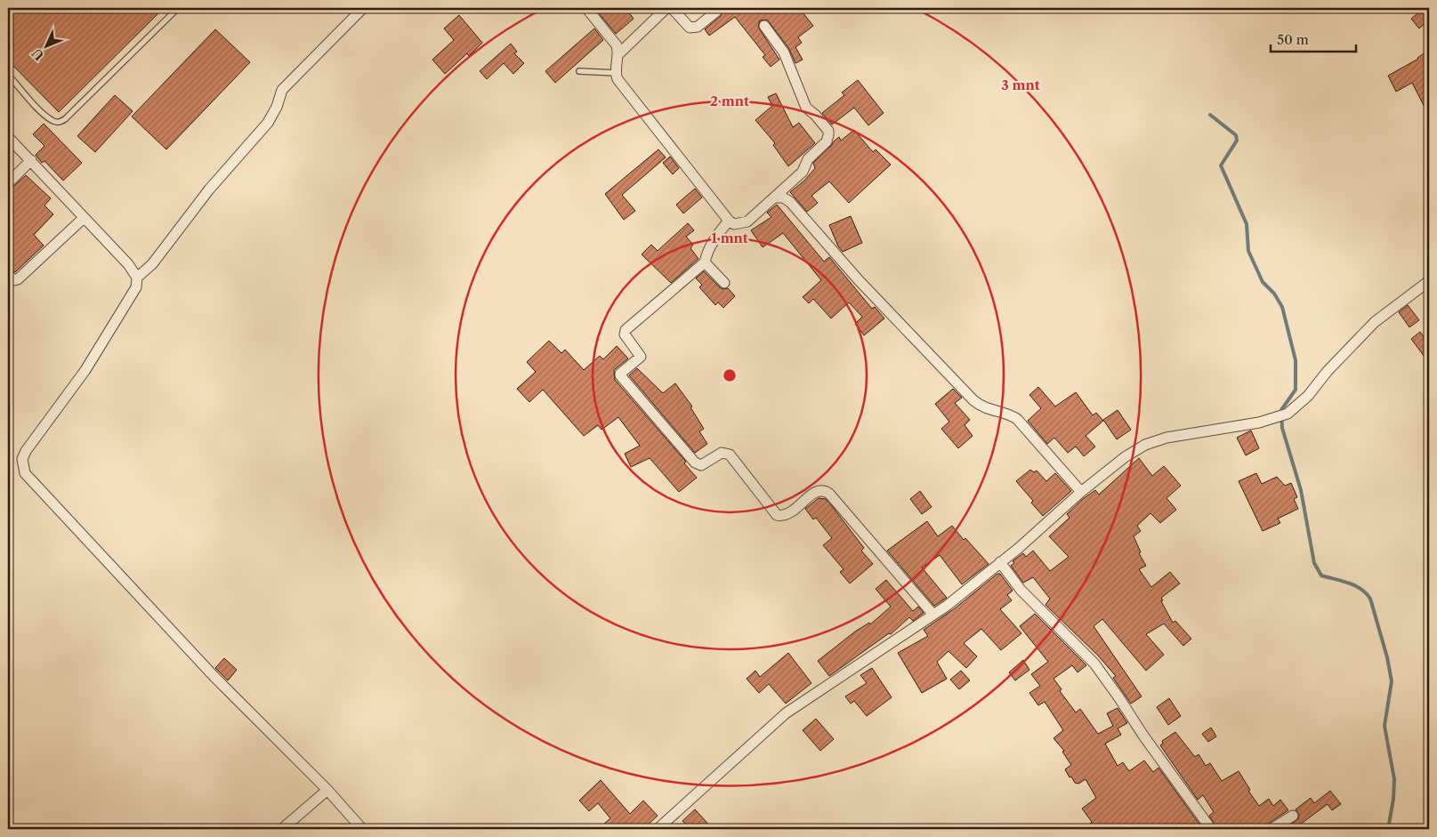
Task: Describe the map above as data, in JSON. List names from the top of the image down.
{
  "scale_bar": "50 m",
  "north": "bottom left",
  "rings": ["3 mnt", "2 mnt", "1 mnt"]
}
